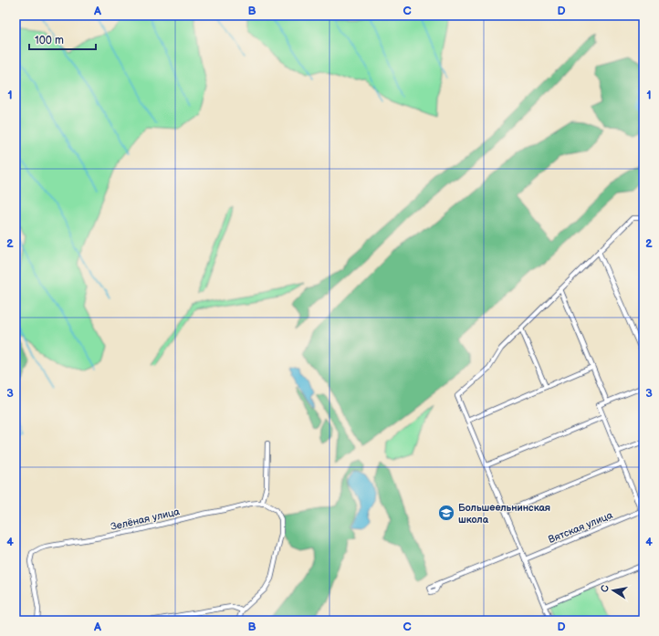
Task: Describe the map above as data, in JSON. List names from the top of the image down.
{
  "streets": {
    "street": ["Зелёная улица", "Вятская улица"]
  },
  "places": {
    "school or university": ["Большеельнинская школа"]
  },
  "scale_bar": "100 m",
  "north": "left",
  "grid": {
    "columns": [
      "A",
      "B",
      "C",
      "D"
    ],
    "rows": [
      "1",
      "2",
      "3",
      "4"
    ]
  }
}
